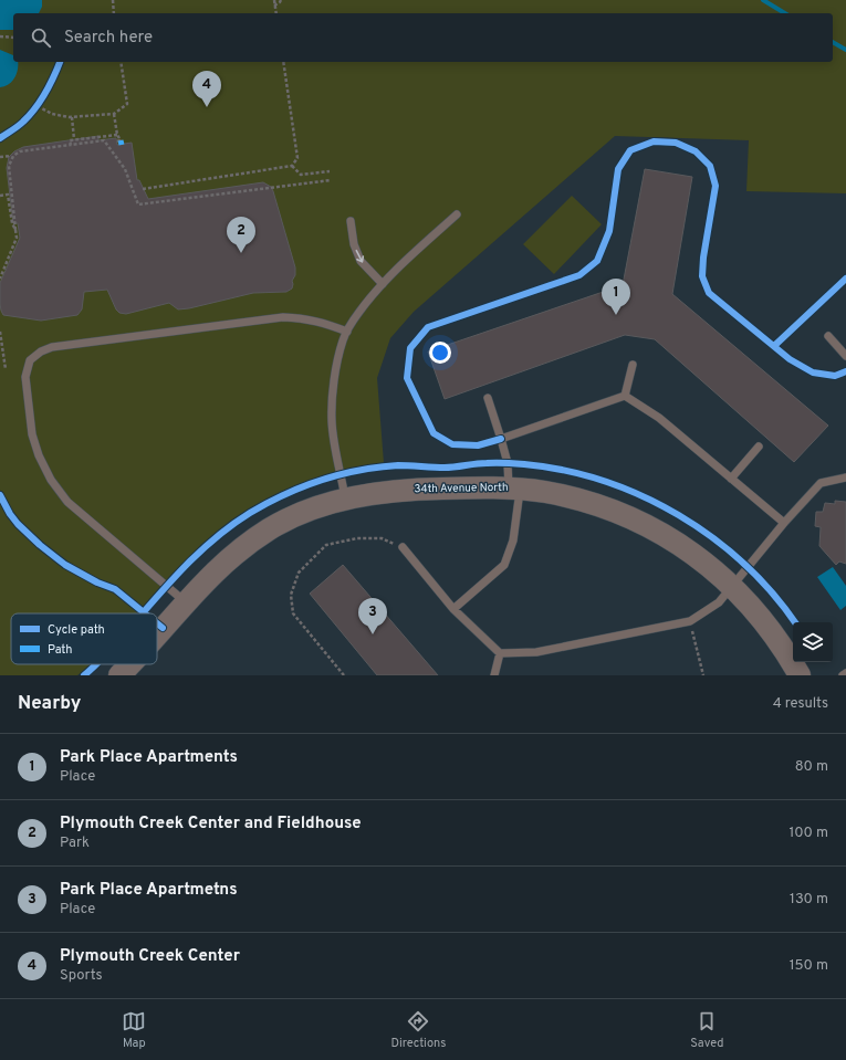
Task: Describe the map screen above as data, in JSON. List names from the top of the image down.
{
  "streets": {
    "street": ["34th Avenue North"]
  },
  "legend": ["Cycle path", "Path"],
  "page": {
    "search": "Search here",
    "pins": [
      "4",
      "2",
      "1",
      "3"
    ],
    "heading": ["Nearby", "4 results"],
    "list": [
      {
        "mark": "1",
        "name": "Park Place Apartments",
        "note": "Place",
        "value": "80 m"
      },
      {
        "mark": "2",
        "name": "Plymouth Creek Center and Fieldhouse",
        "note": "Park",
        "value": "100 m"
      },
      {
        "mark": "3",
        "name": "Park Place Apartmetns",
        "note": "Place",
        "value": "130 m"
      },
      {
        "mark": "4",
        "name": "Plymouth Creek Center",
        "note": "Sports",
        "value": "150 m"
      }
    ],
    "nav": ["Map", "Directions", "Saved"]
  }
}
